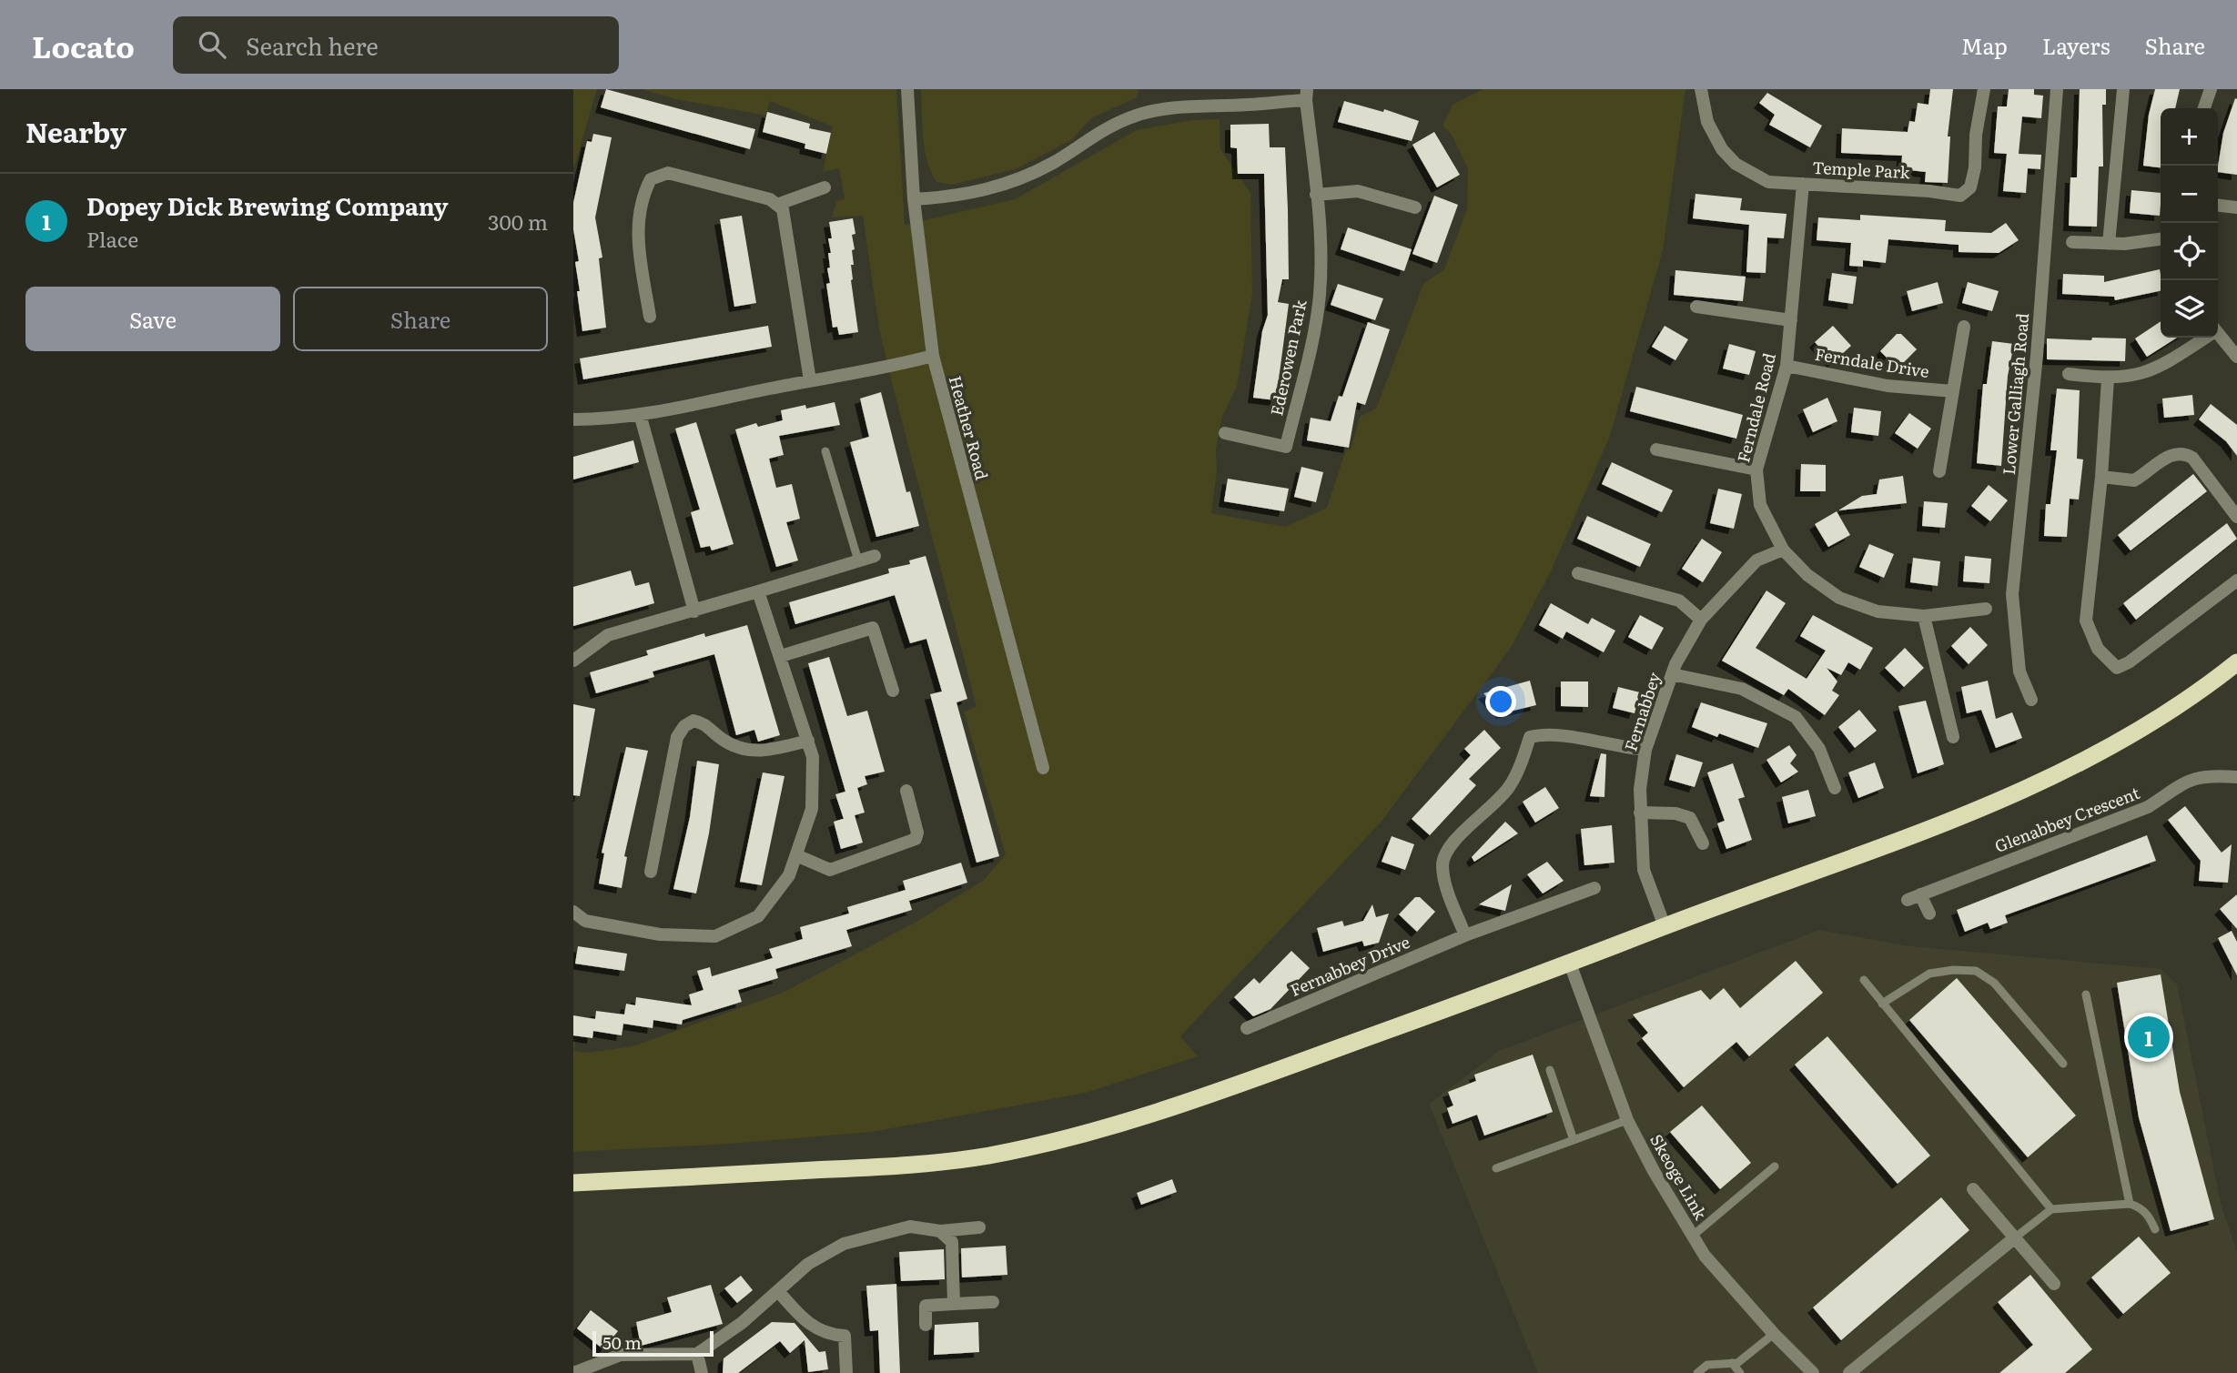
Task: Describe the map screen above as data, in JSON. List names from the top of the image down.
{
  "streets": {
    "street": [
      "Temple Park",
      "Ederowen Park",
      "Ferndale Drive",
      "Lower Galliagh Road",
      "Ferndale Road",
      "Heather Road",
      "Fernabbey",
      "Glenabbey Crescent",
      "Fernabbey Drive",
      "Skeoge Link"
    ]
  },
  "crossings": [
    ["Temple Park", "Ferndale Road"],
    ["Ederowen Park", "Heather Road"],
    ["Ferndale Drive", "Ferndale Road"],
    ["Ferndale Road", "Fernabbey"]
  ],
  "scale_bar": "50 m",
  "page": {
    "header": "Locato",
    "search": "Search here",
    "nav": ["Map", "Layers", "Share"],
    "heading": "Nearby",
    "map_buttons": ["+", "−"],
    "list": [
      {
        "mark": "1",
        "name": "Dopey Dick Brewing Company",
        "note": "Place",
        "value": "300 m"
      }
    ],
    "buttons": ["Save", "Share"],
    "pins": "1",
    "scale": "50 m"
  }
}
